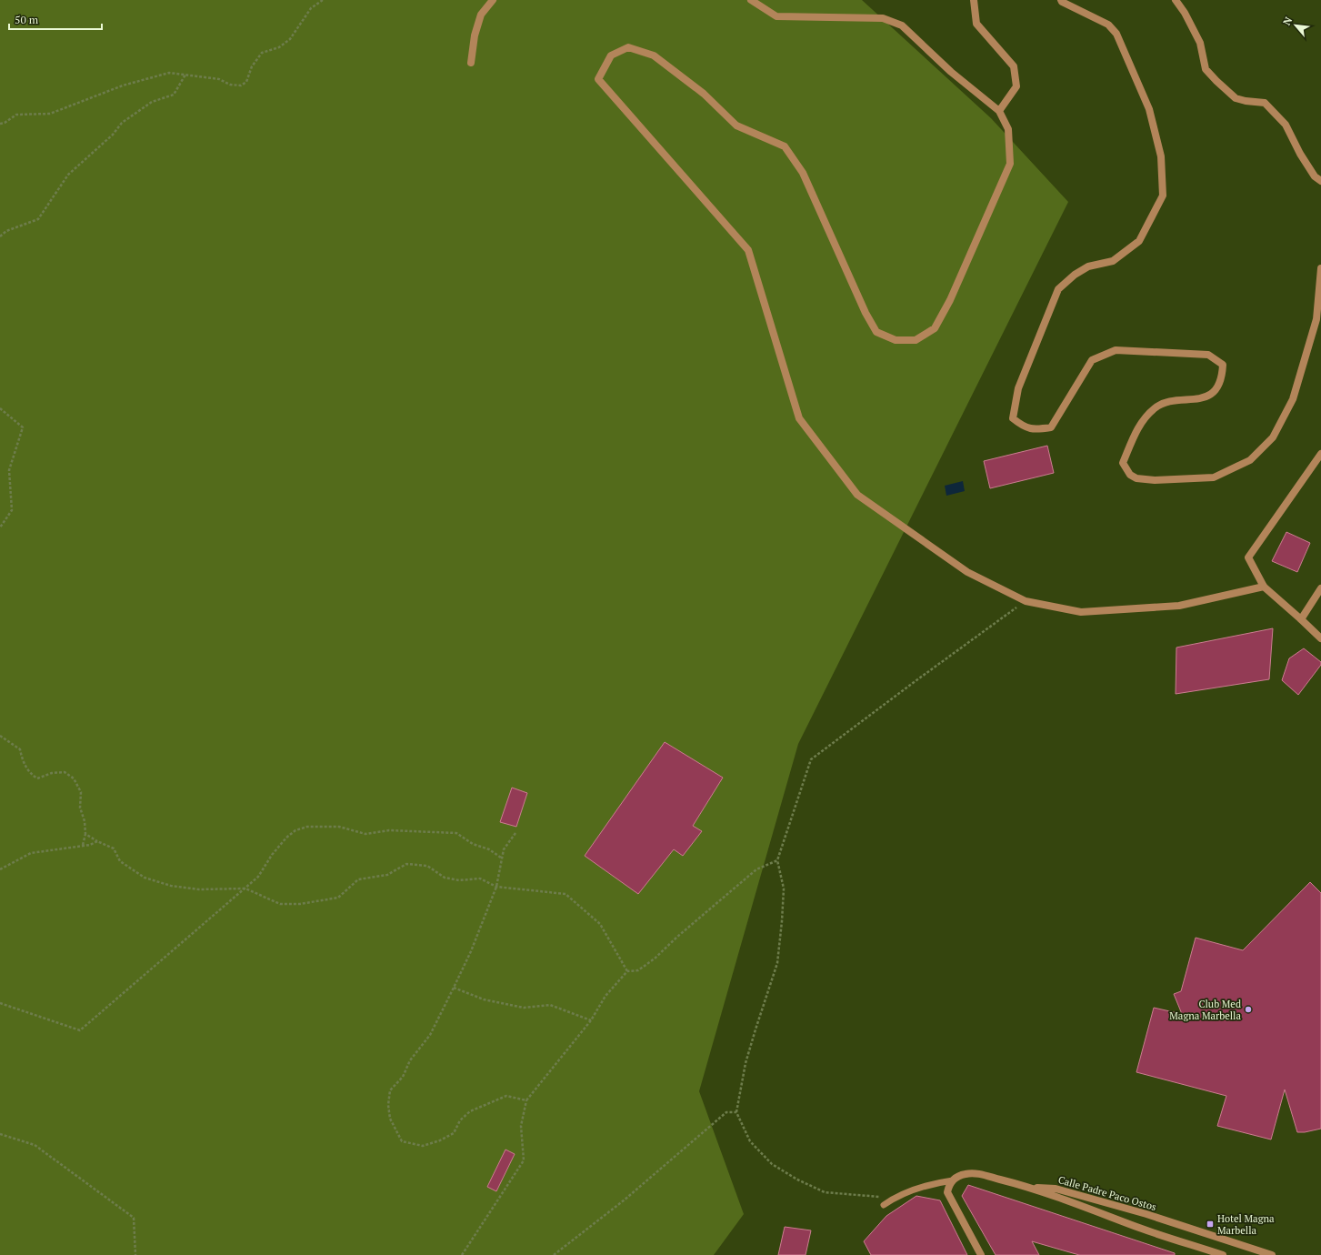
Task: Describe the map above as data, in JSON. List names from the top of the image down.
{
  "streets": {
    "street": ["Calle Padre Paco Ostos"]
  },
  "places": {
    "other": ["Club Med Magna Marbella"],
    "transit": ["Hotel Magna Marbella"]
  },
  "scale_bar": "50 m",
  "north": "top left"
}
